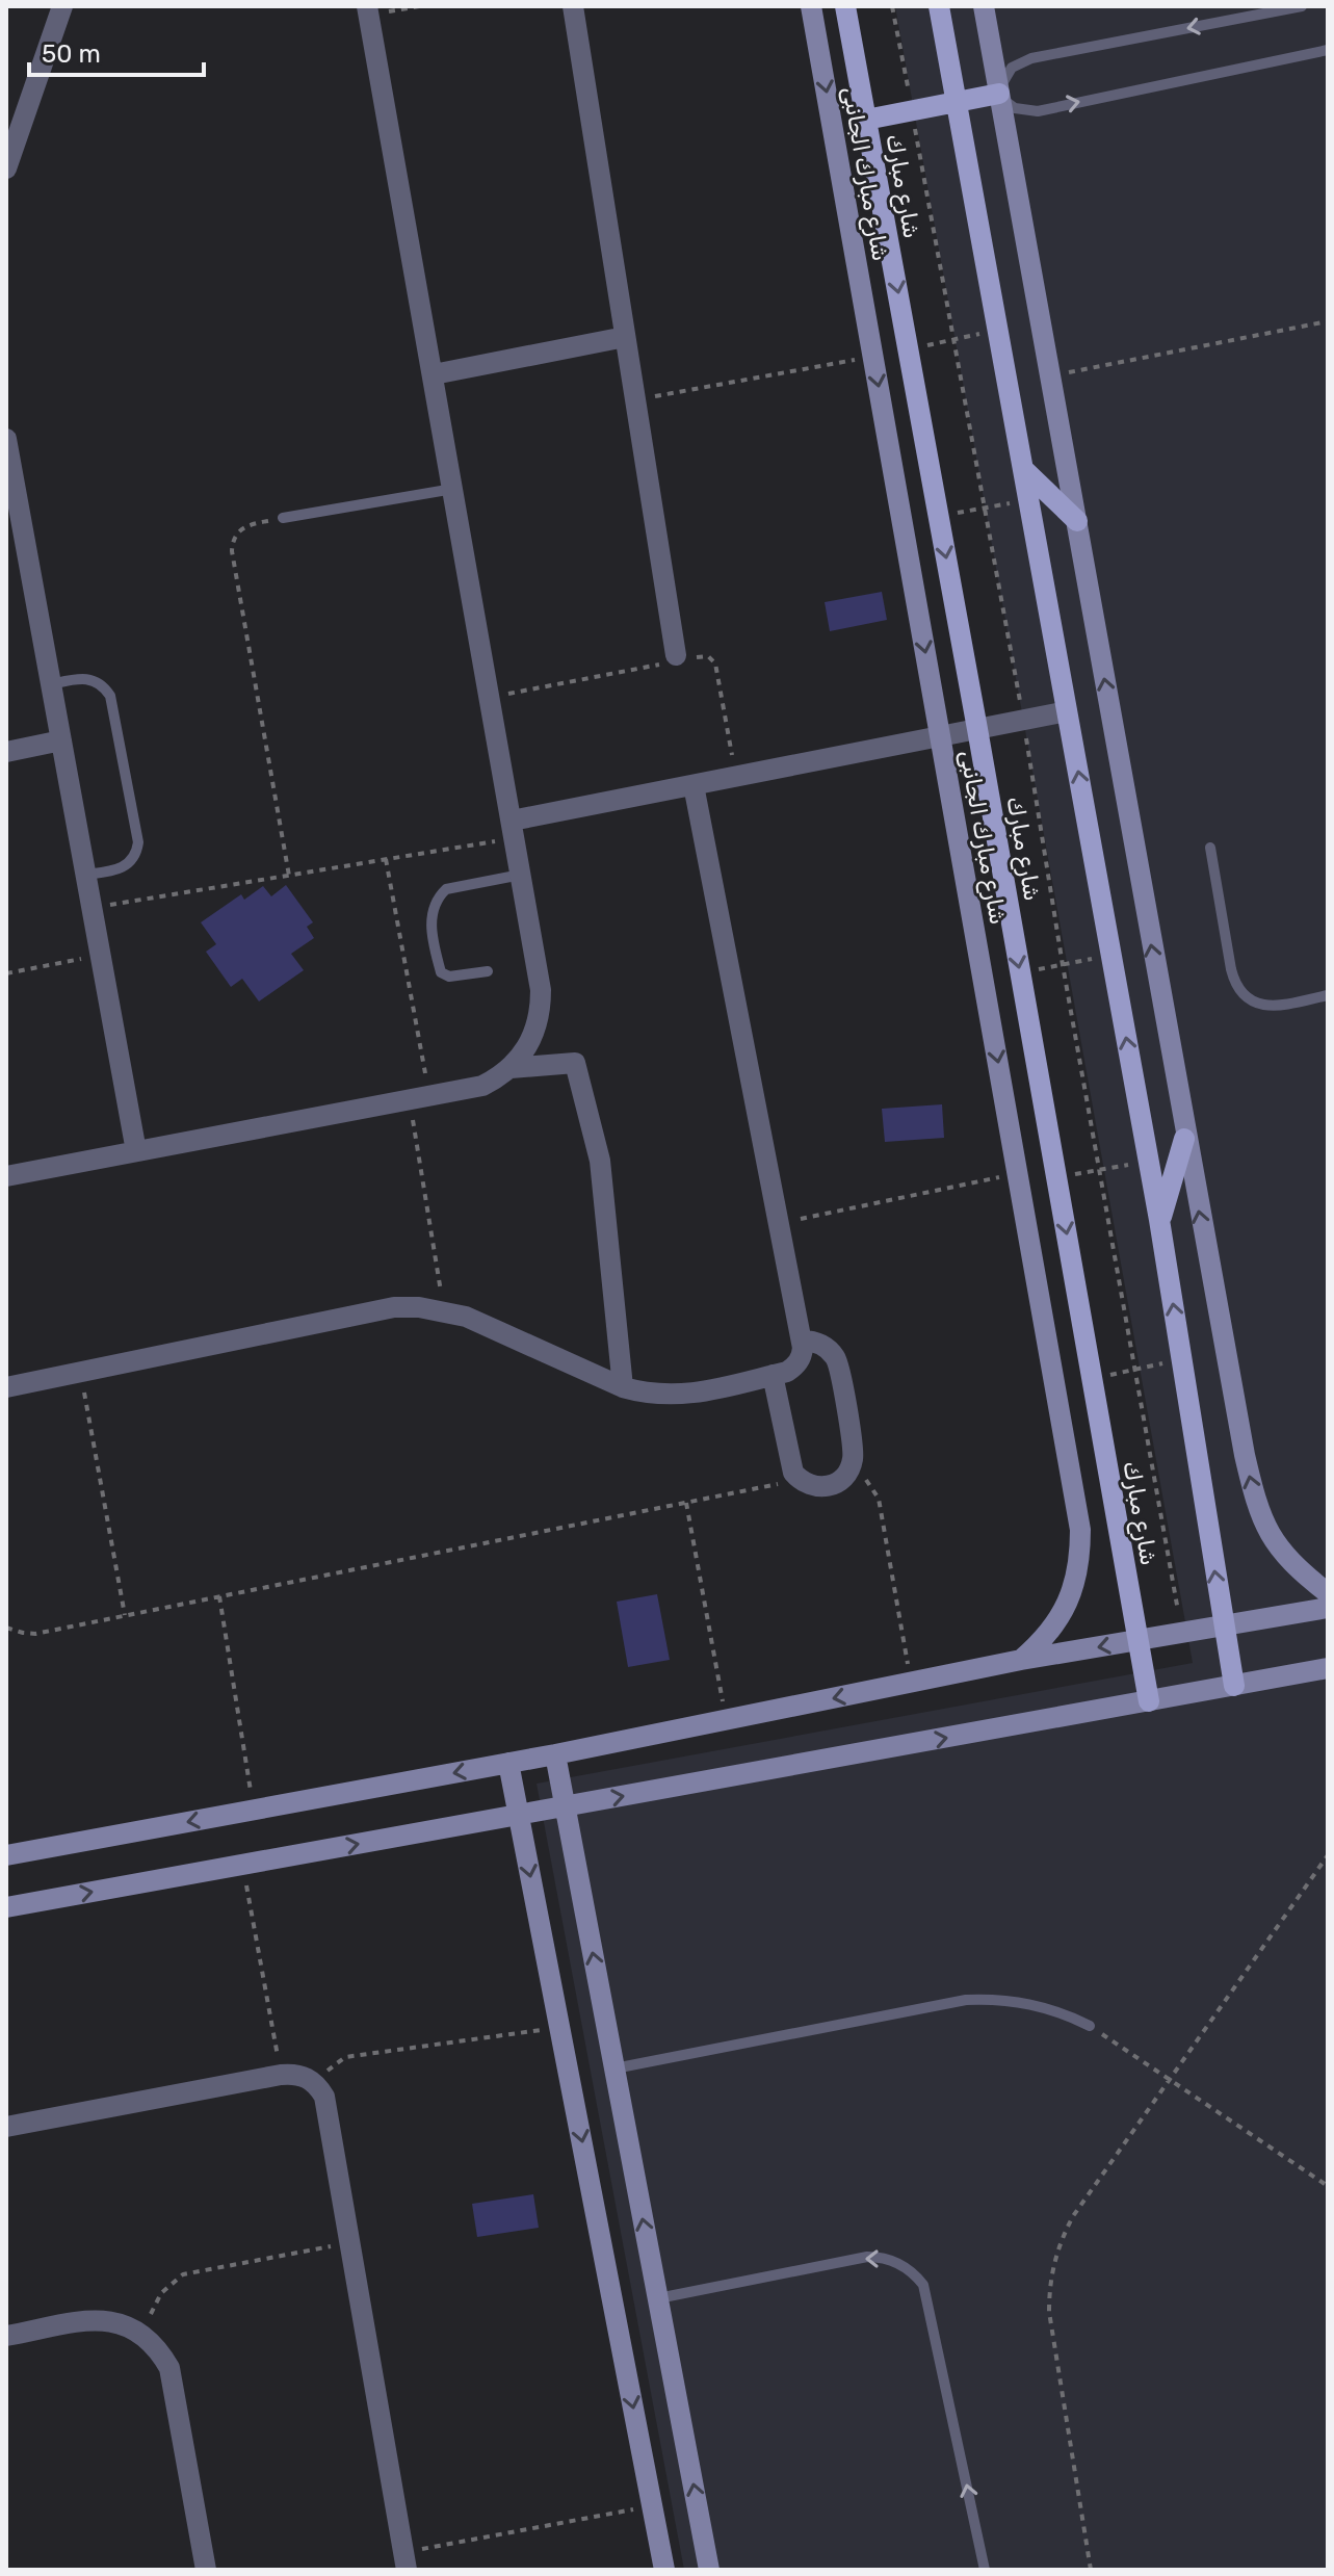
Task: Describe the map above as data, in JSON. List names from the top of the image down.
{
  "streets": {
    "main road": ["شارع مبارك الجانبى", "شارع مبارك"]
  },
  "scale_bar": "50 m"
}
